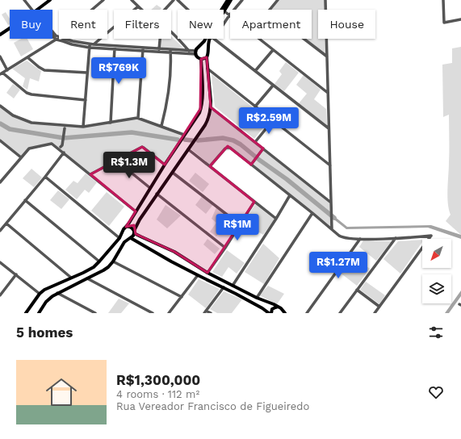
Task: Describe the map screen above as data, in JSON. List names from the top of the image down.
{
  "north": "bottom left",
  "page": {
    "chip": [
      "Buy",
      "Rent",
      "Filters",
      "New",
      "Apartment",
      "House"
    ],
    "price": [
      "R$769K",
      "R$2.59M",
      "R$1.3M",
      "R$1M",
      "R$1.27M"
    ],
    "heading": "5 homes",
    "list": [
      {
        "name": "R$1,300,000",
        "note": "4 rooms · 112 m² · Rua Vereador Francisco de Figueiredo"
      }
    ]
  }
}
